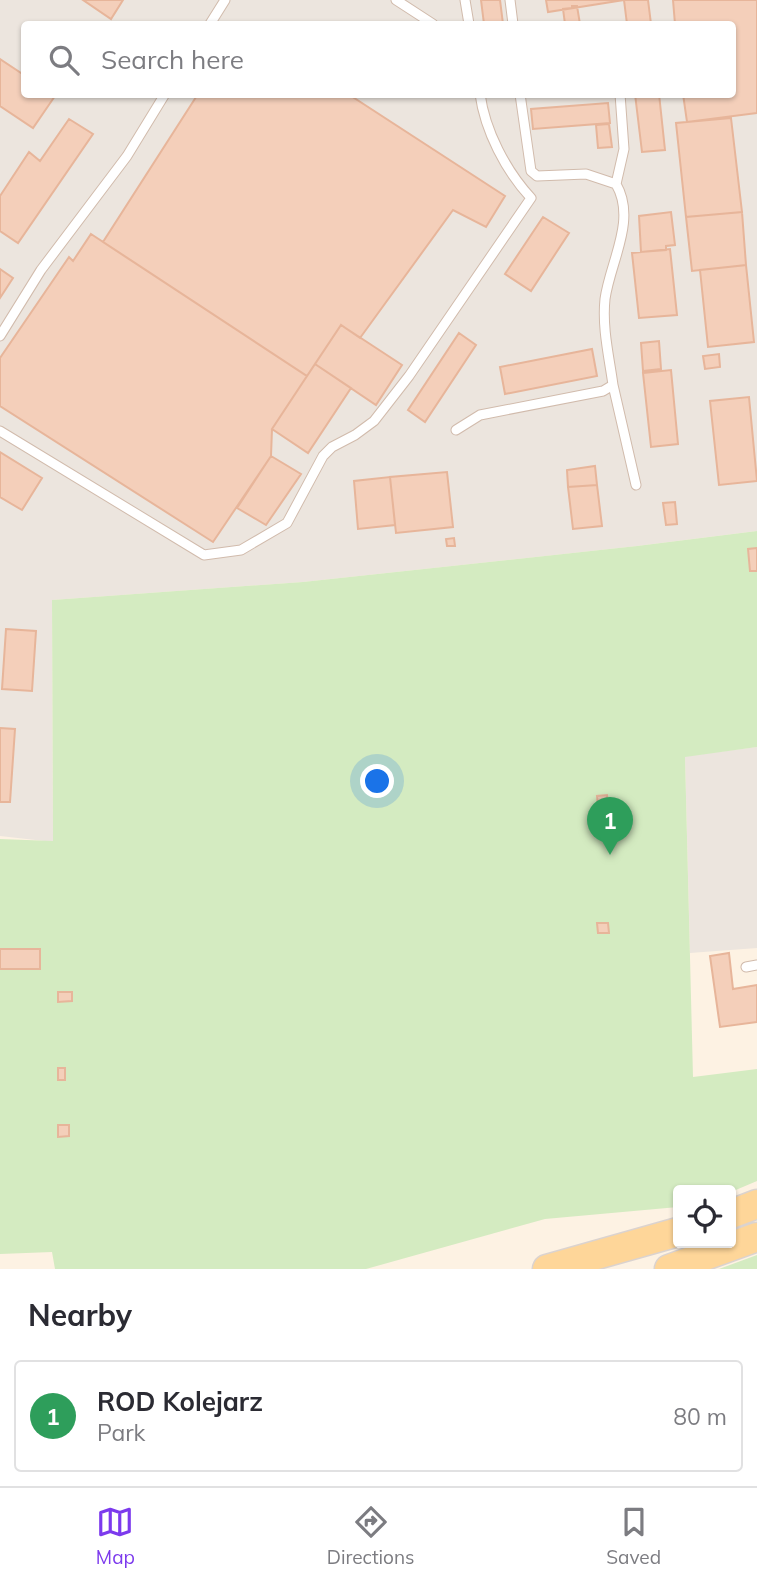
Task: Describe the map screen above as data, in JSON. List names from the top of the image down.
{
  "page": {
    "search": "Search here",
    "pins": "1",
    "heading": "Nearby",
    "list": [
      {
        "mark": "1",
        "name": "ROD Kolejarz",
        "note": "Park",
        "value": "80 m"
      }
    ],
    "nav": ["Map", "Directions", "Saved"]
  }
}
